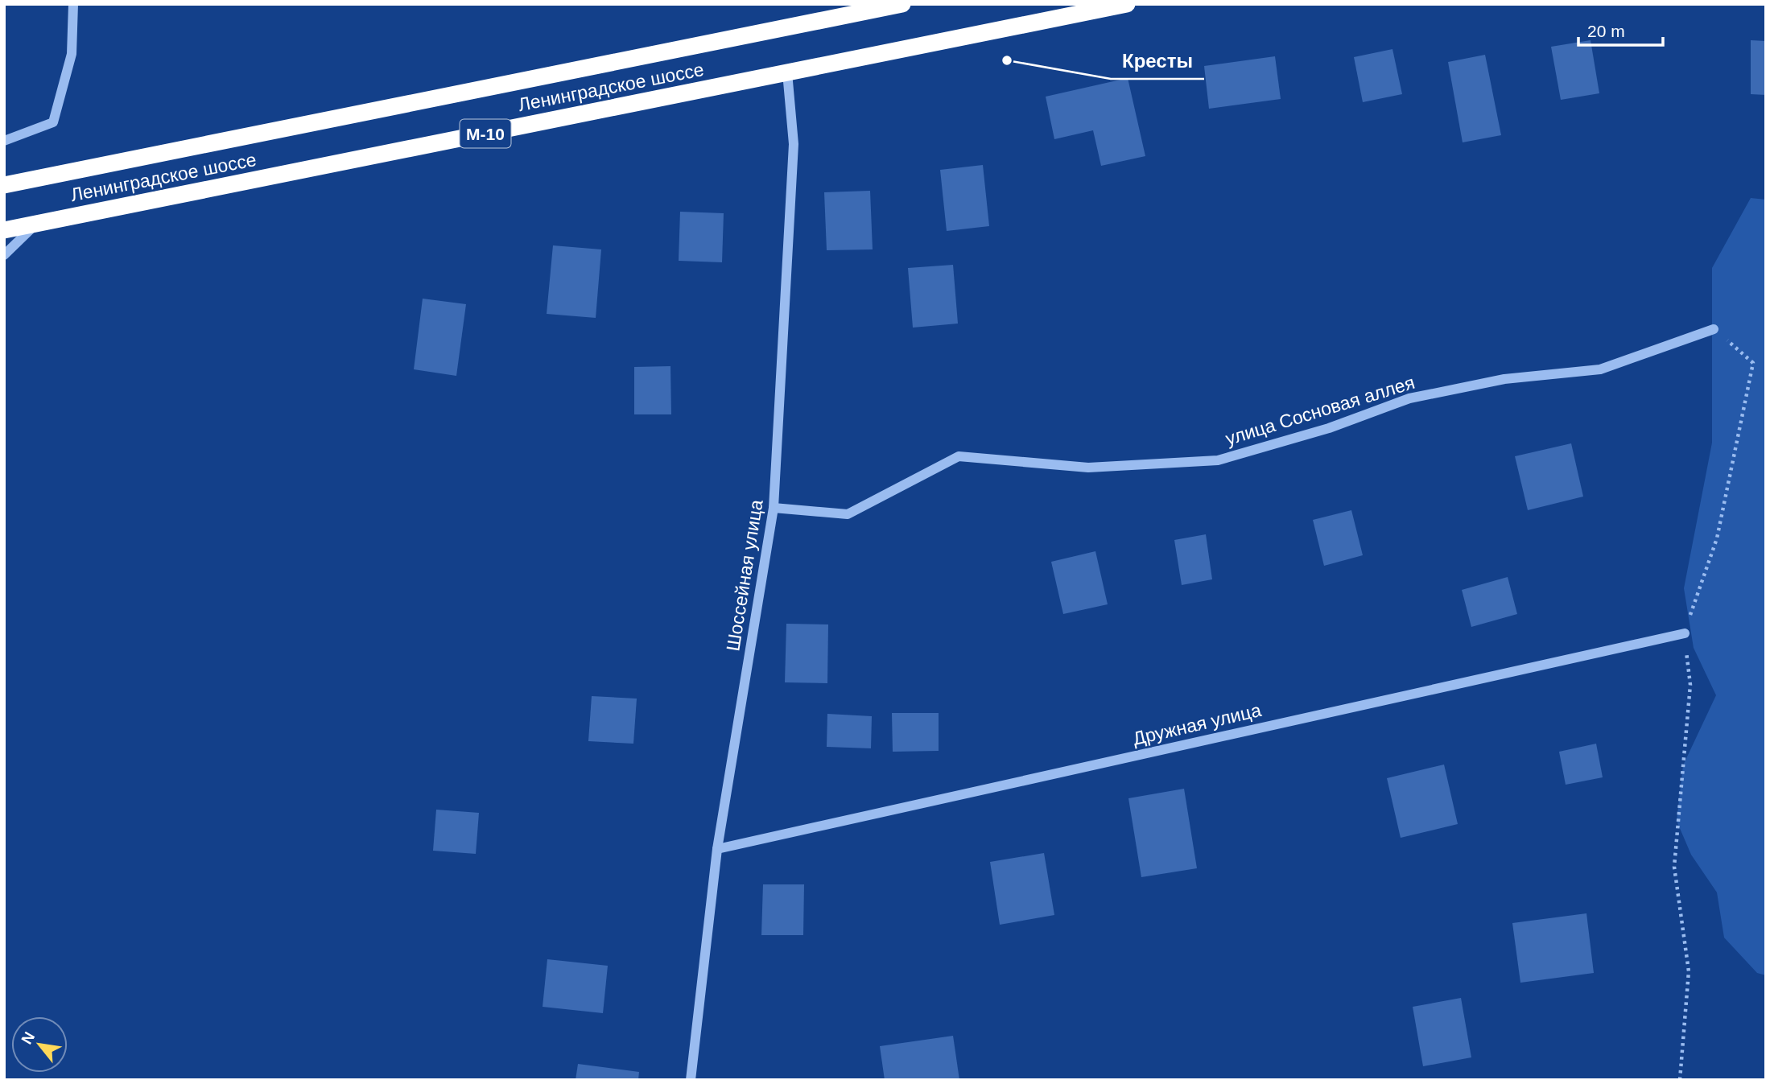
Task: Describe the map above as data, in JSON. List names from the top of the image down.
{
  "streets": {
    "highway": ["Ленинградское шоссе", "М-10"],
    "street": ["улица Сосновая аллея", "Шоссейная улица", "Дружная улица"]
  },
  "crossings": [
    ["Ленинградское шоссе", "Шоссейная улица"],
    ["улица Сосновая аллея", "Шоссейная улица"],
    ["Шоссейная улица", "Дружная улица"]
  ],
  "places": ["Кресты"],
  "scale_bar": "20 m",
  "north": "top left"
}
